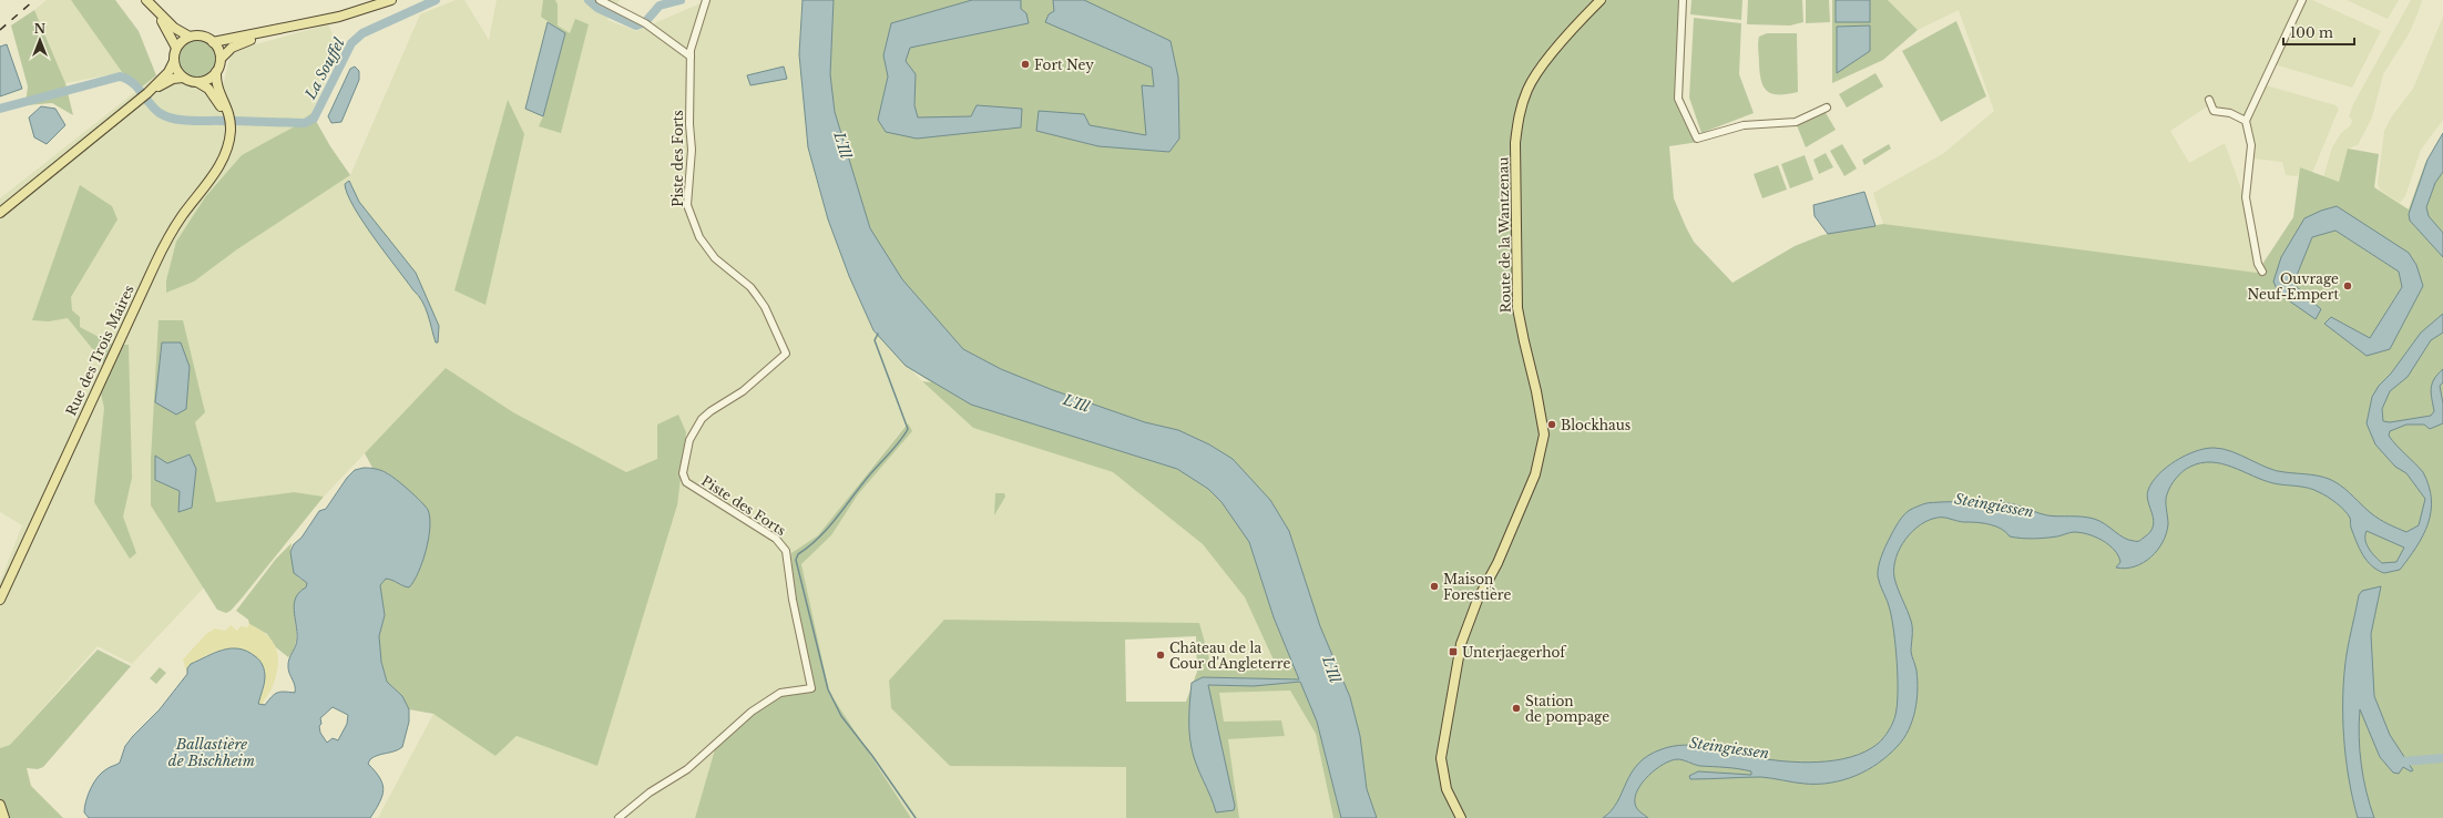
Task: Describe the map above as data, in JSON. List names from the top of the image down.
{
  "streets": {
    "main road": ["Route de la Wantzenau", "Rue des Trois Maires"],
    "street": ["Piste des Forts"]
  },
  "water": [
    "La Souffel",
    "L'Ill",
    "Steingiessen",
    "Ballastière de Bischheim"
  ],
  "places": {
    "other": [
      "Fort Ney",
      "Ouvrage Neuf-Empert",
      "Blockhaus",
      "Maison Forestière",
      "Château de la Cour d'Angleterre",
      "Station de pompage"
    ],
    "transit": ["Unterjaegerhof"]
  },
  "scale_bar": "100 m",
  "north": "top"
}
